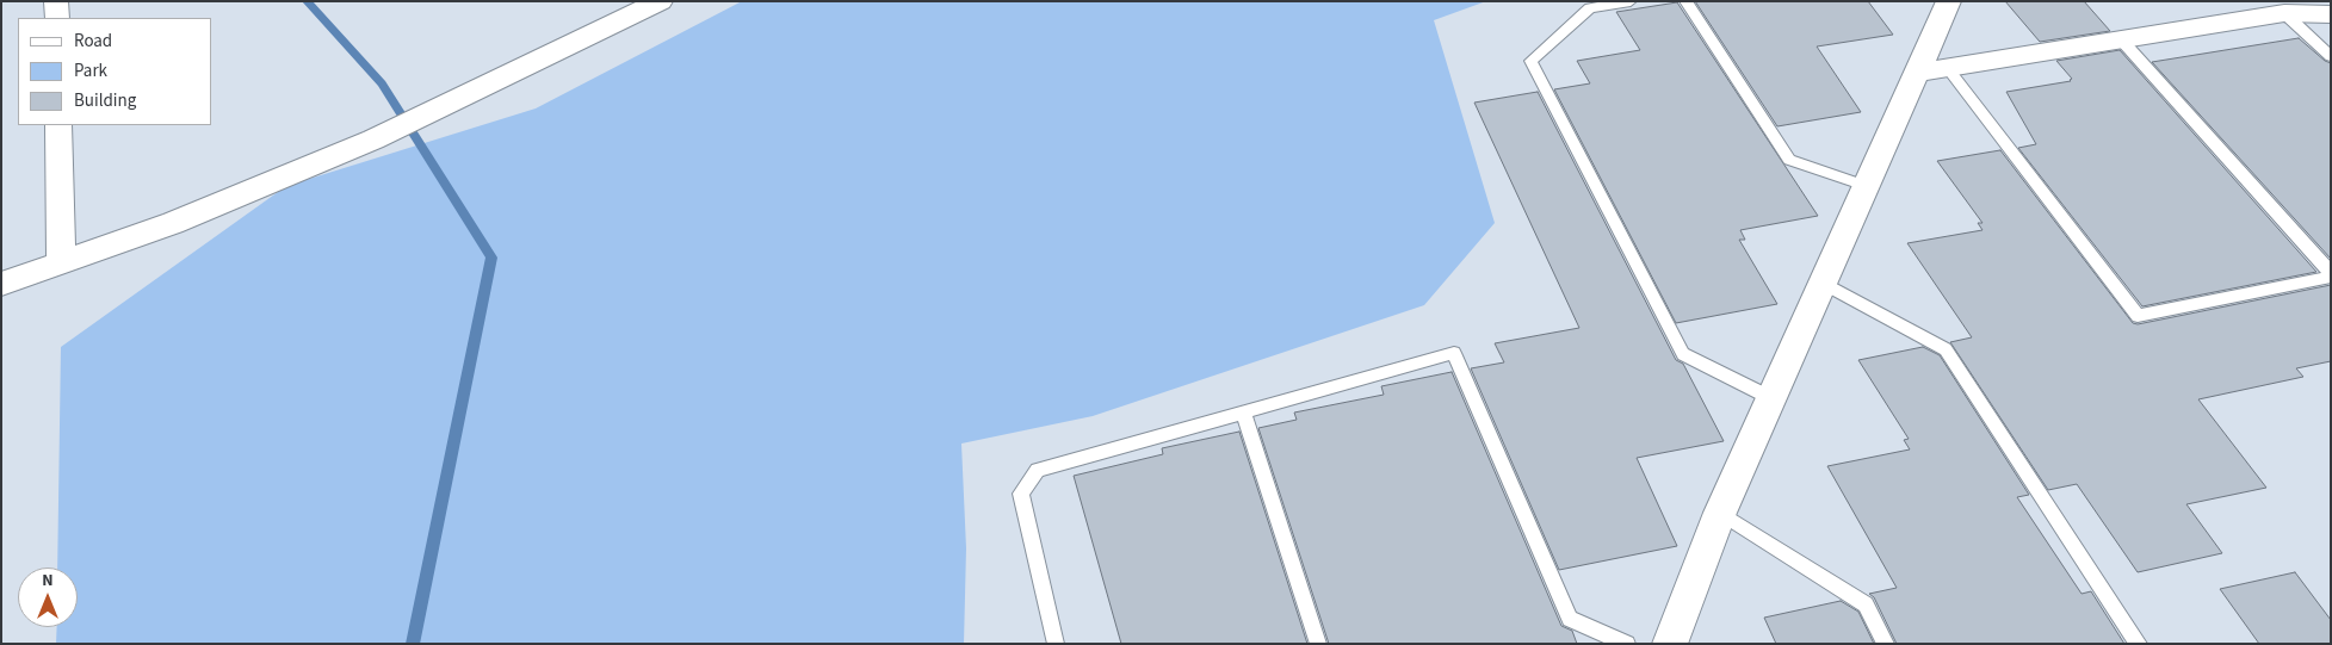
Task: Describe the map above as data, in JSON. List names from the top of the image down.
{
  "legend": ["Road", "Park", "Building"],
  "north": "top"
}
